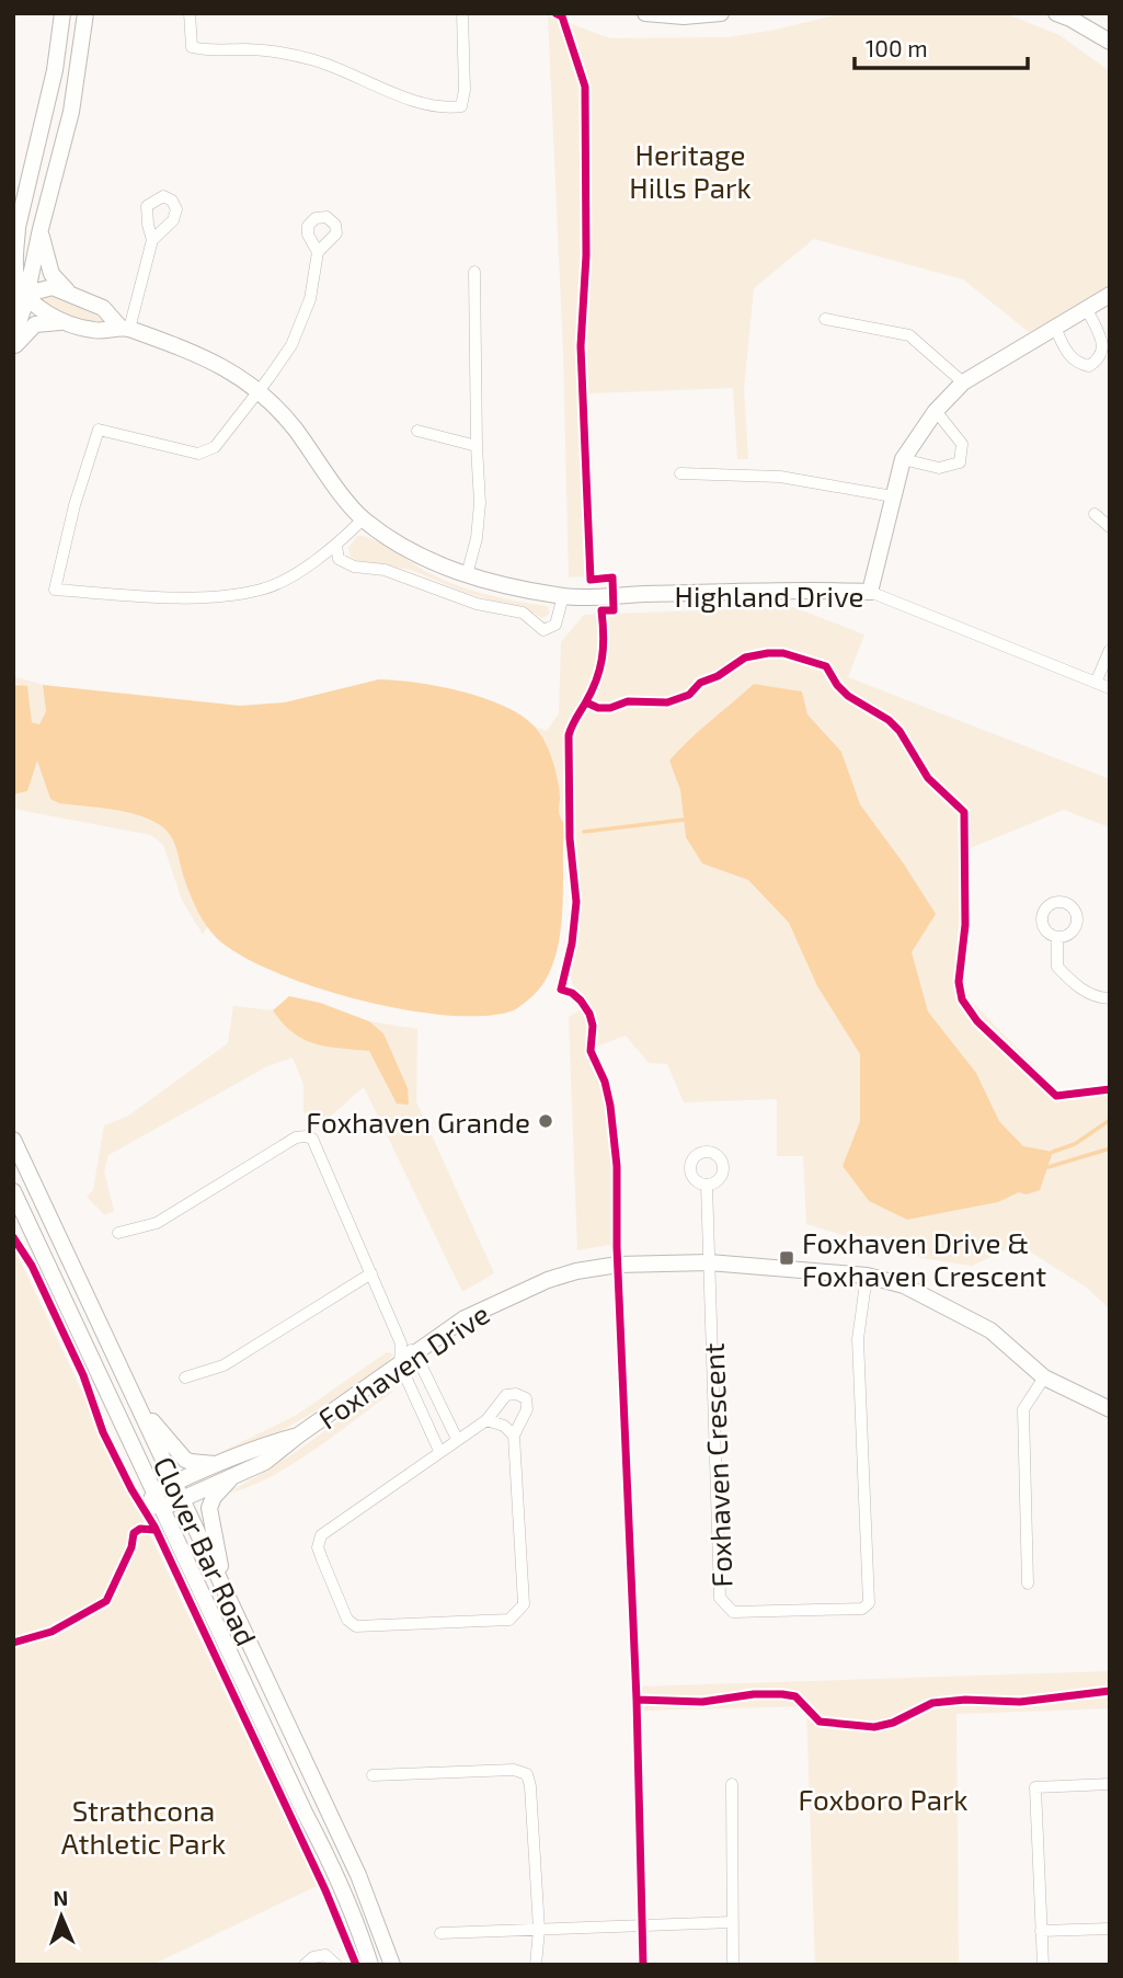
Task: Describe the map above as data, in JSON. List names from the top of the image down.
{
  "streets": {
    "street": [
      "Highland Drive",
      "Foxhaven Drive",
      "Foxhaven Crescent",
      "Clover Bar Road"
    ]
  },
  "crossings": [
    ["Foxhaven Drive", "Foxhaven Crescent"],
    ["Foxhaven Drive", "Clover Bar Road"]
  ],
  "parks": ["Heritage Hills Park", "Foxboro Park", "Strathcona Athletic Park"],
  "places": {
    "other": ["Foxhaven Grande"],
    "transit": ["Foxhaven Drive & Foxhaven Crescent"]
  },
  "scale_bar": "100 m",
  "north": "top"
}
